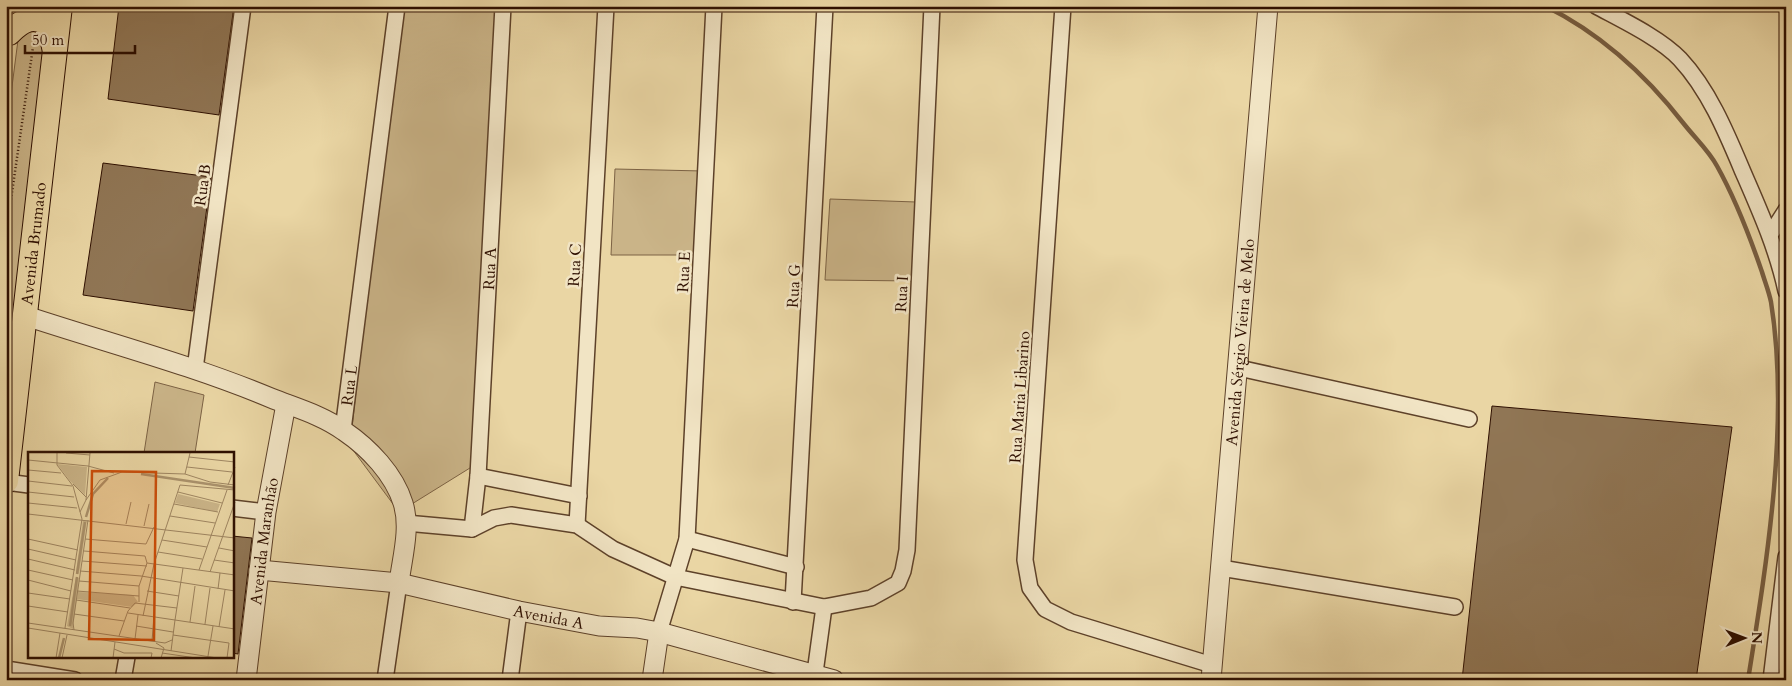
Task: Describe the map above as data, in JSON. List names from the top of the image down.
{
  "streets": {
    "main road": ["Avenida Brumado"],
    "street": [
      "Rua B",
      "Rua C",
      "Rua A",
      "Rua E",
      "Rua G",
      "Rua I",
      "Avenida Sérgio Vieira de Melo",
      "Rua L",
      "Rua Maria Libarino",
      "Avenida Maranhão",
      "Avenida A"
    ]
  },
  "crossings": [
    ["Rua B", "Rua L"],
    ["Avenida Brumado", "Rua L"],
    ["Rua E", "Avenida A"],
    ["Avenida Sérgio Vieira de Melo", "Rua Maria Libarino"],
    ["Rua L", "Avenida Maranhão"],
    ["Avenida Maranhão", "Avenida A"]
  ],
  "scale_bar": "50 m",
  "north": "right"
}
